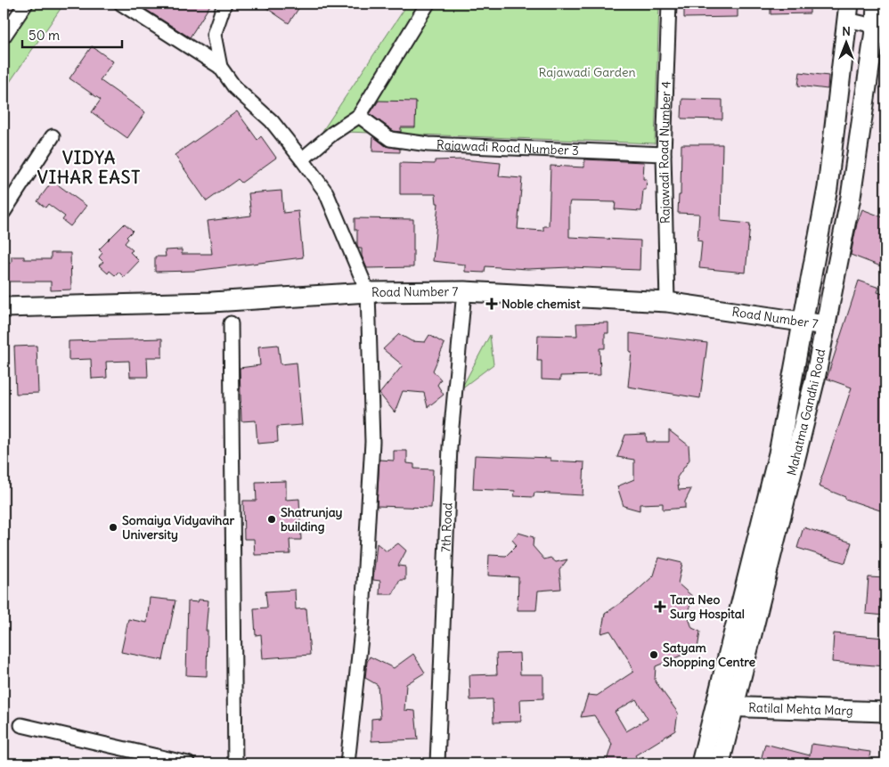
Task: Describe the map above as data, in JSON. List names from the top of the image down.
{
  "streets": {
    "street": [
      "Rajawadi Road Number 3",
      "Rajawadi Road Number 4",
      "Road Number 7",
      "Mahatma Gandhi Road",
      "7th Road",
      "Ratilal Mehta Marg"
    ]
  },
  "crossings": [
    ["Rajawadi Road Number 3", "Rajawadi Road Number 4"],
    ["Rajawadi Road Number 4", "Road Number 7"],
    ["Road Number 7", "Mahatma Gandhi Road"],
    ["Road Number 7", "7th Road"],
    ["Mahatma Gandhi Road", "Ratilal Mehta Marg"]
  ],
  "districts": ["VIDYA VIHAR EAST"],
  "parks": ["Rajawadi Garden"],
  "places": {
    "health": ["Noble chemist", "Tara Neo Surg Hospital"],
    "other": ["Shatrunjay building", "Somaiya Vidyavihar University", "Satyam Shopping Centre"]
  },
  "scale_bar": "50 m",
  "north": "top"
}
